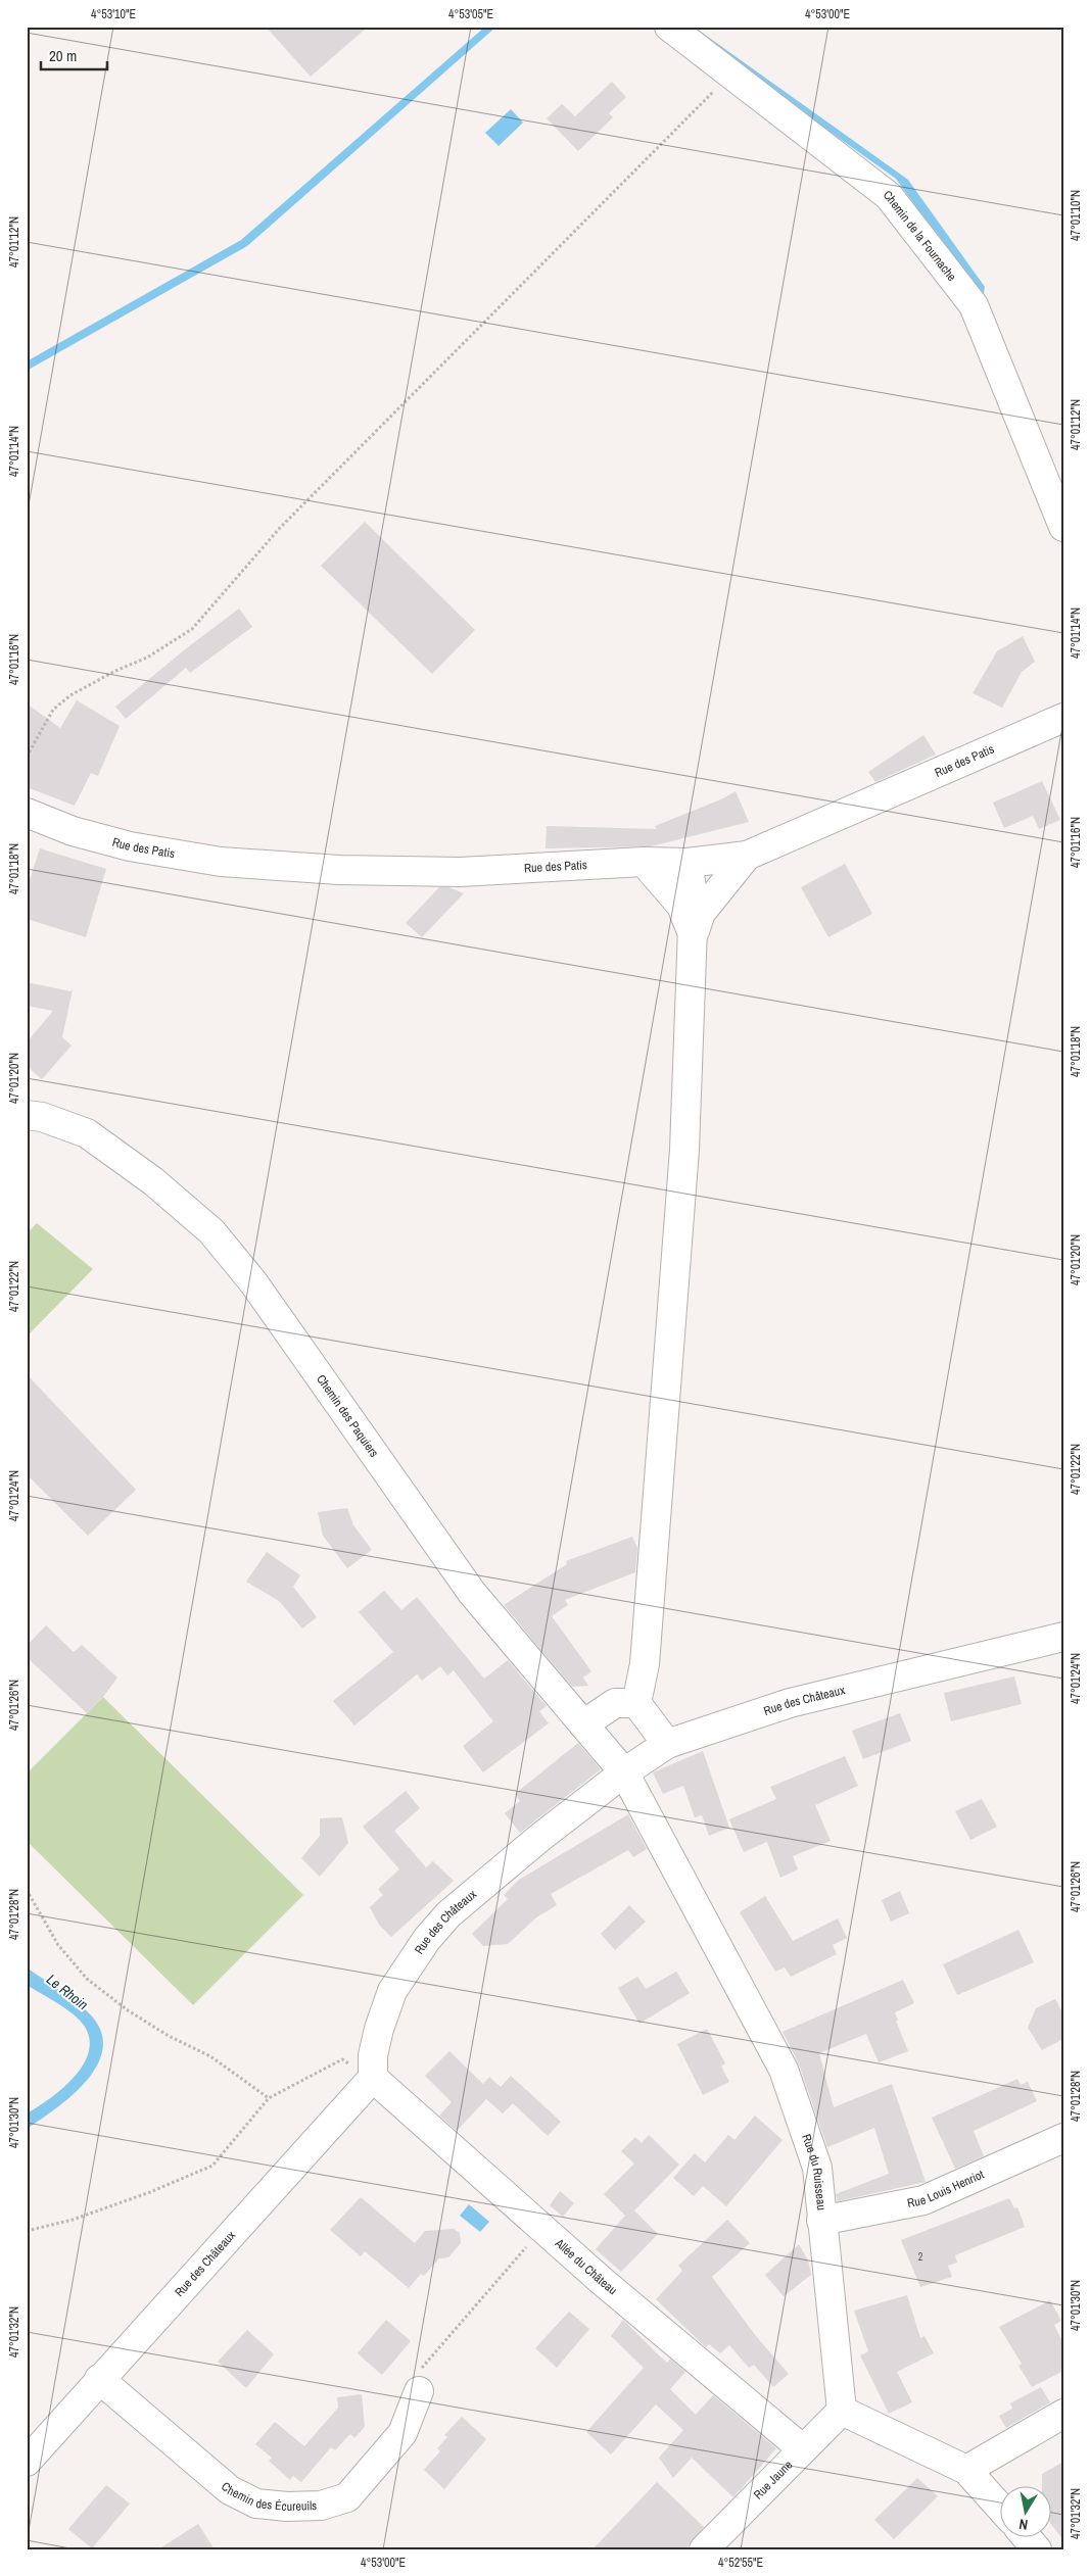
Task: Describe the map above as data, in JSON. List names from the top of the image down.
{
  "streets": {
    "street": [
      "Chemin de la Fournache",
      "Rue des Patis",
      "Chemin des Paquiers",
      "Rue des Châteaux",
      "Rue du Ruisseau",
      "Rue Louis Henriot",
      "Allée du Château",
      "Rue Jaune",
      "Chemin des Écureuils"
    ]
  },
  "crossings": [
    ["Chemin des Paquiers", "Rue des Châteaux"],
    ["Chemin des Paquiers", "Rue du Ruisseau"],
    ["Rue des Châteaux", "Rue du Ruisseau"],
    ["Rue des Châteaux", "Allée du Château"],
    ["Rue des Châteaux", "Chemin des Écureuils"],
    ["Rue du Ruisseau", "Rue Louis Henriot"],
    ["Rue du Ruisseau", "Rue Jaune"],
    ["Allée du Château", "Rue Jaune"]
  ],
  "water": ["Le Rhoin"],
  "house_numbers": ["2"],
  "scale_bar": "20 m",
  "north": "bottom",
  "coordinates": [
    "4°53'10\"E",
    "4°53'05\"E",
    "4°53'00\"E",
    "47°01'10\"N",
    "47°01'12\"N",
    "47°01'14\"N",
    "47°01'16\"N",
    "47°01'18\"N",
    "47°01'20\"N",
    "47°01'22\"N",
    "47°01'24\"N",
    "47°01'26\"N",
    "47°01'28\"N",
    "47°01'30\"N",
    "47°01'32\"N",
    "4°52'55\"E"
  ]
}
